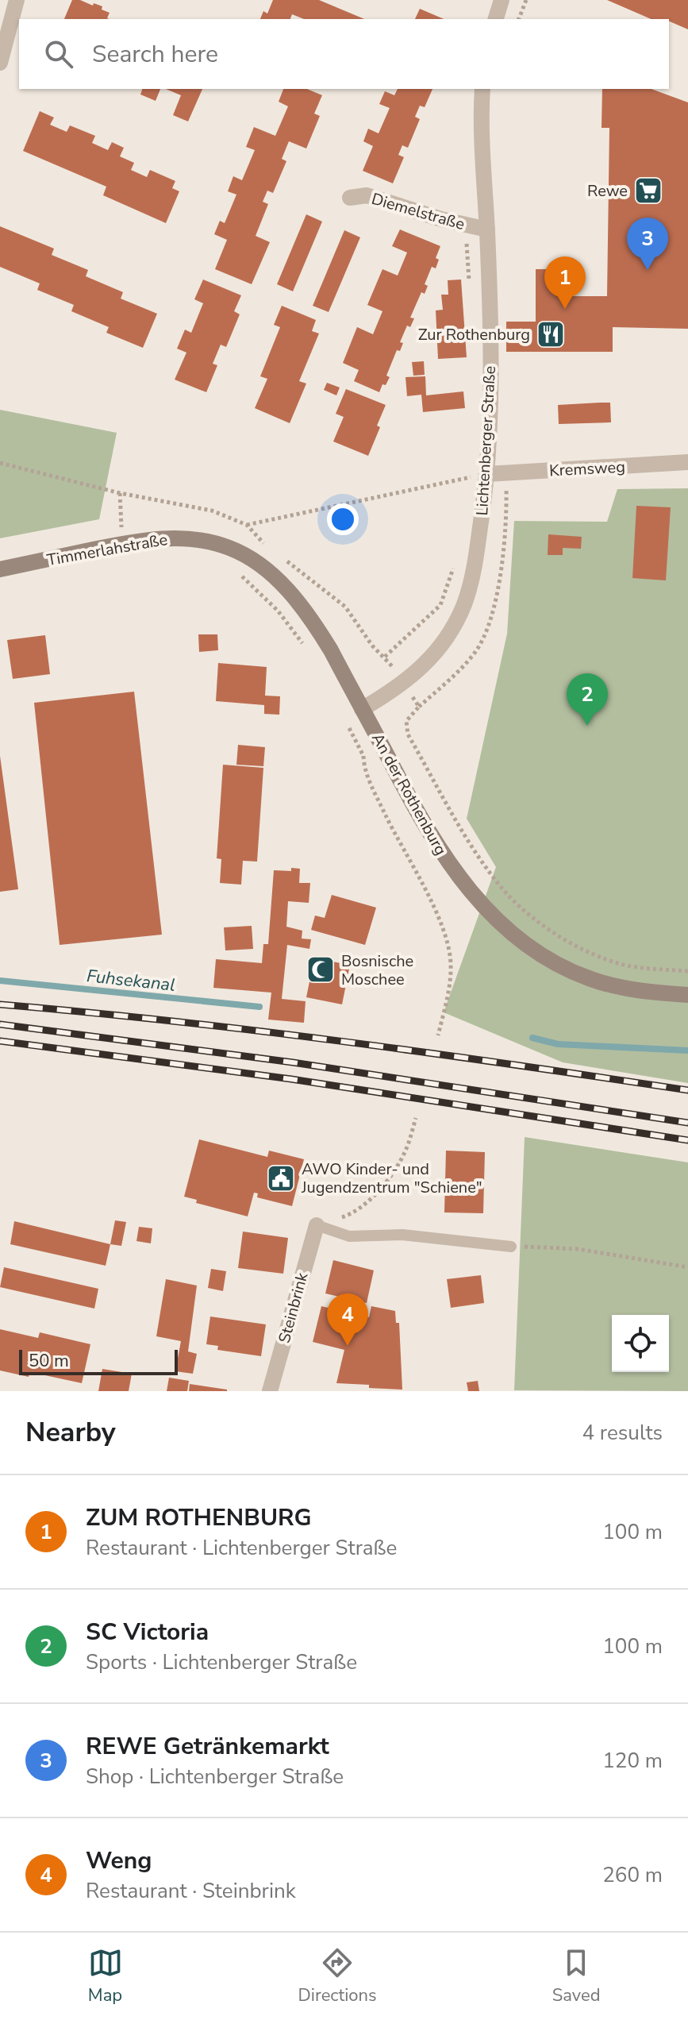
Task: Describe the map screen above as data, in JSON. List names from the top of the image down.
{
  "streets": {
    "main road": ["Timmerlahstraße", "An der Rothenburg"],
    "street": [
      "Diemelstraße",
      "Lichtenberger Straße",
      "Kremsweg",
      "Steinbrink"
    ]
  },
  "crossings": [
    ["Diemelstraße", "Lichtenberger Straße"],
    ["Lichtenberger Straße", "Kremsweg"],
    ["Lichtenberger Straße", "Timmerlahstraße"],
    ["Lichtenberger Straße", "An der Rothenburg"],
    ["Timmerlahstraße", "An der Rothenburg"]
  ],
  "water": ["Fuhsekanal"],
  "places": {
    "supermarket": ["Rewe"],
    "restaurant": ["Zur Rothenburg"],
    "mosque": ["Bosnische Moschee"],
    "public building": ["AWO Kinder- und Jugendzentrum \"Schiene\""]
  },
  "scale_bar": "50 m",
  "page": {
    "search": "Search here",
    "pins": [
      "3",
      "1",
      "2",
      "4"
    ],
    "scale": "50 m",
    "heading": ["Nearby", "4 results"],
    "list": [
      {
        "mark": "1",
        "name": "ZUM ROTHENBURG",
        "note": "Restaurant · Lichtenberger Straße",
        "value": "100 m"
      },
      {
        "mark": "2",
        "name": "SC Victoria",
        "note": "Sports · Lichtenberger Straße",
        "value": "100 m"
      },
      {
        "mark": "3",
        "name": "REWE Getränkemarkt",
        "note": "Shop · Lichtenberger Straße",
        "value": "120 m"
      },
      {
        "mark": "4",
        "name": "Weng",
        "note": "Restaurant · Steinbrink",
        "value": "260 m"
      }
    ],
    "nav": ["Map", "Directions", "Saved"]
  }
}
